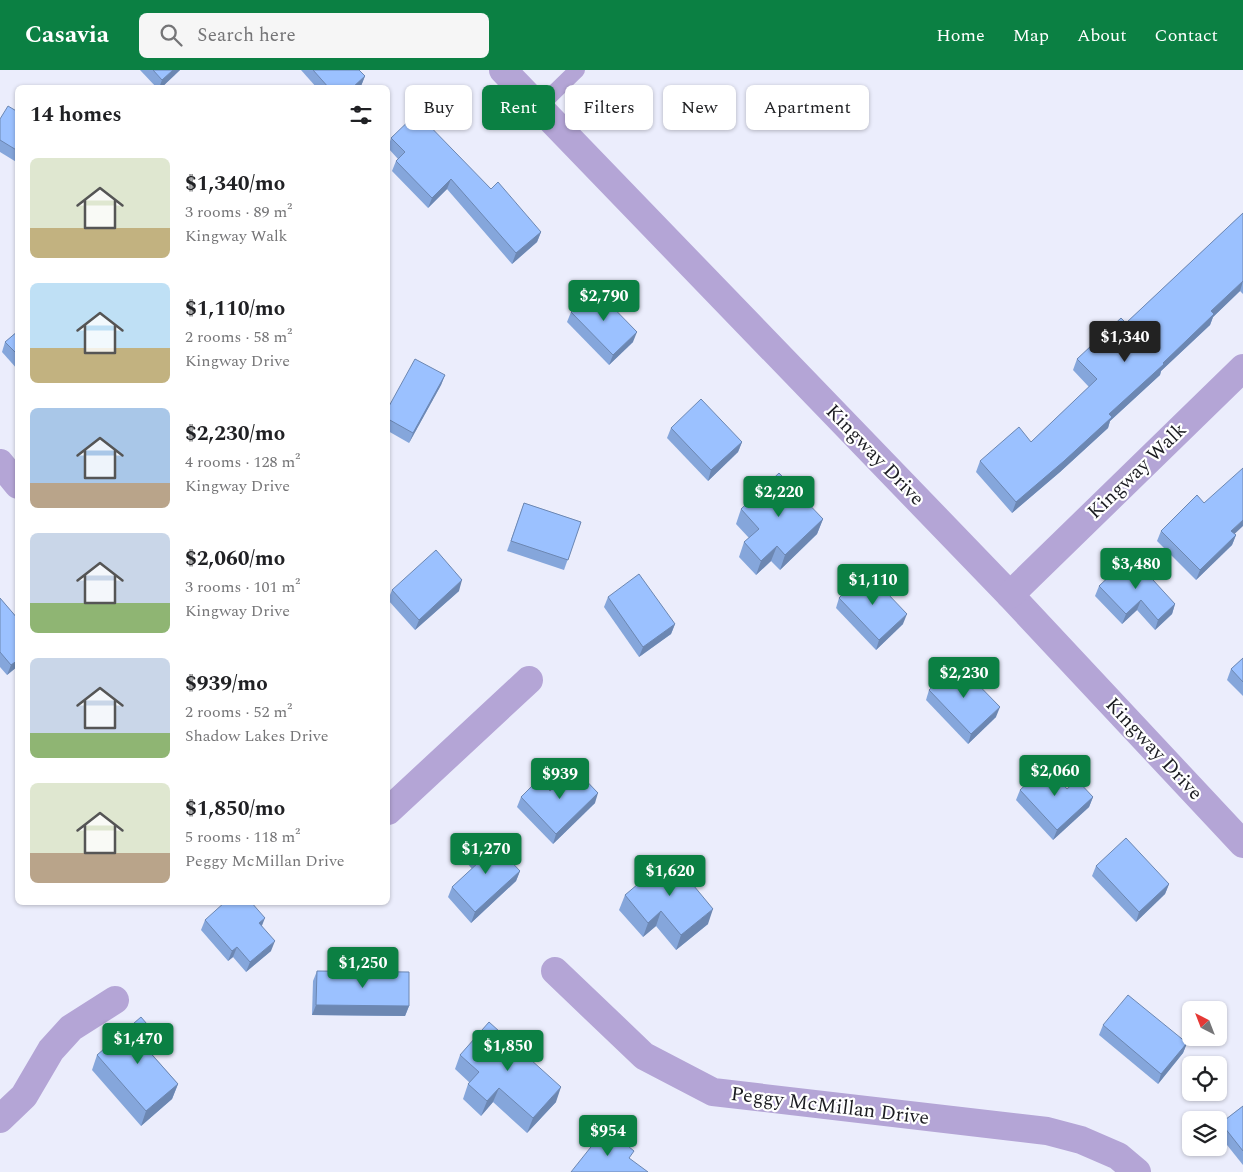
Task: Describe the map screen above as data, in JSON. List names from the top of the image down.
{
  "streets": {
    "street": ["Kingway Drive", "Kingway Walk", "Peggy McMillan Drive"]
  },
  "crossings": [
    ["Kingway Drive", "Kingway Walk"]
  ],
  "north": "top left",
  "page": {
    "header": "Casavia",
    "search": "Search here",
    "nav": [
      "Home",
      "Map",
      "About",
      "Contact"
    ],
    "chip": [
      "Buy",
      "Rent",
      "Filters",
      "New",
      "Apartment"
    ],
    "heading": "14 homes",
    "list": [
      {
        "name": "$1,340/mo",
        "note": "3 rooms · 89 m² · Kingway Walk"
      },
      {
        "name": "$1,110/mo",
        "note": "2 rooms · 58 m² · Kingway Drive"
      },
      {
        "name": "$2,230/mo",
        "note": "4 rooms · 128 m² · Kingway Drive"
      },
      {
        "name": "$2,060/mo",
        "note": "3 rooms · 101 m² · Kingway Drive"
      },
      {
        "name": "$939/mo",
        "note": "2 rooms · 52 m² · Shadow Lakes Drive"
      },
      {
        "name": "$1,850/mo",
        "note": "5 rooms · 118 m² · Peggy McMillan Drive"
      }
    ],
    "price": [
      "$2,790",
      "$1,340",
      "$2,220",
      "$3,480",
      "$1,110",
      "$2,230",
      "$2,060",
      "$939",
      "$1,270",
      "$1,620",
      "$1,250",
      "$1,470",
      "$1,850",
      "$954"
    ]
  }
}
